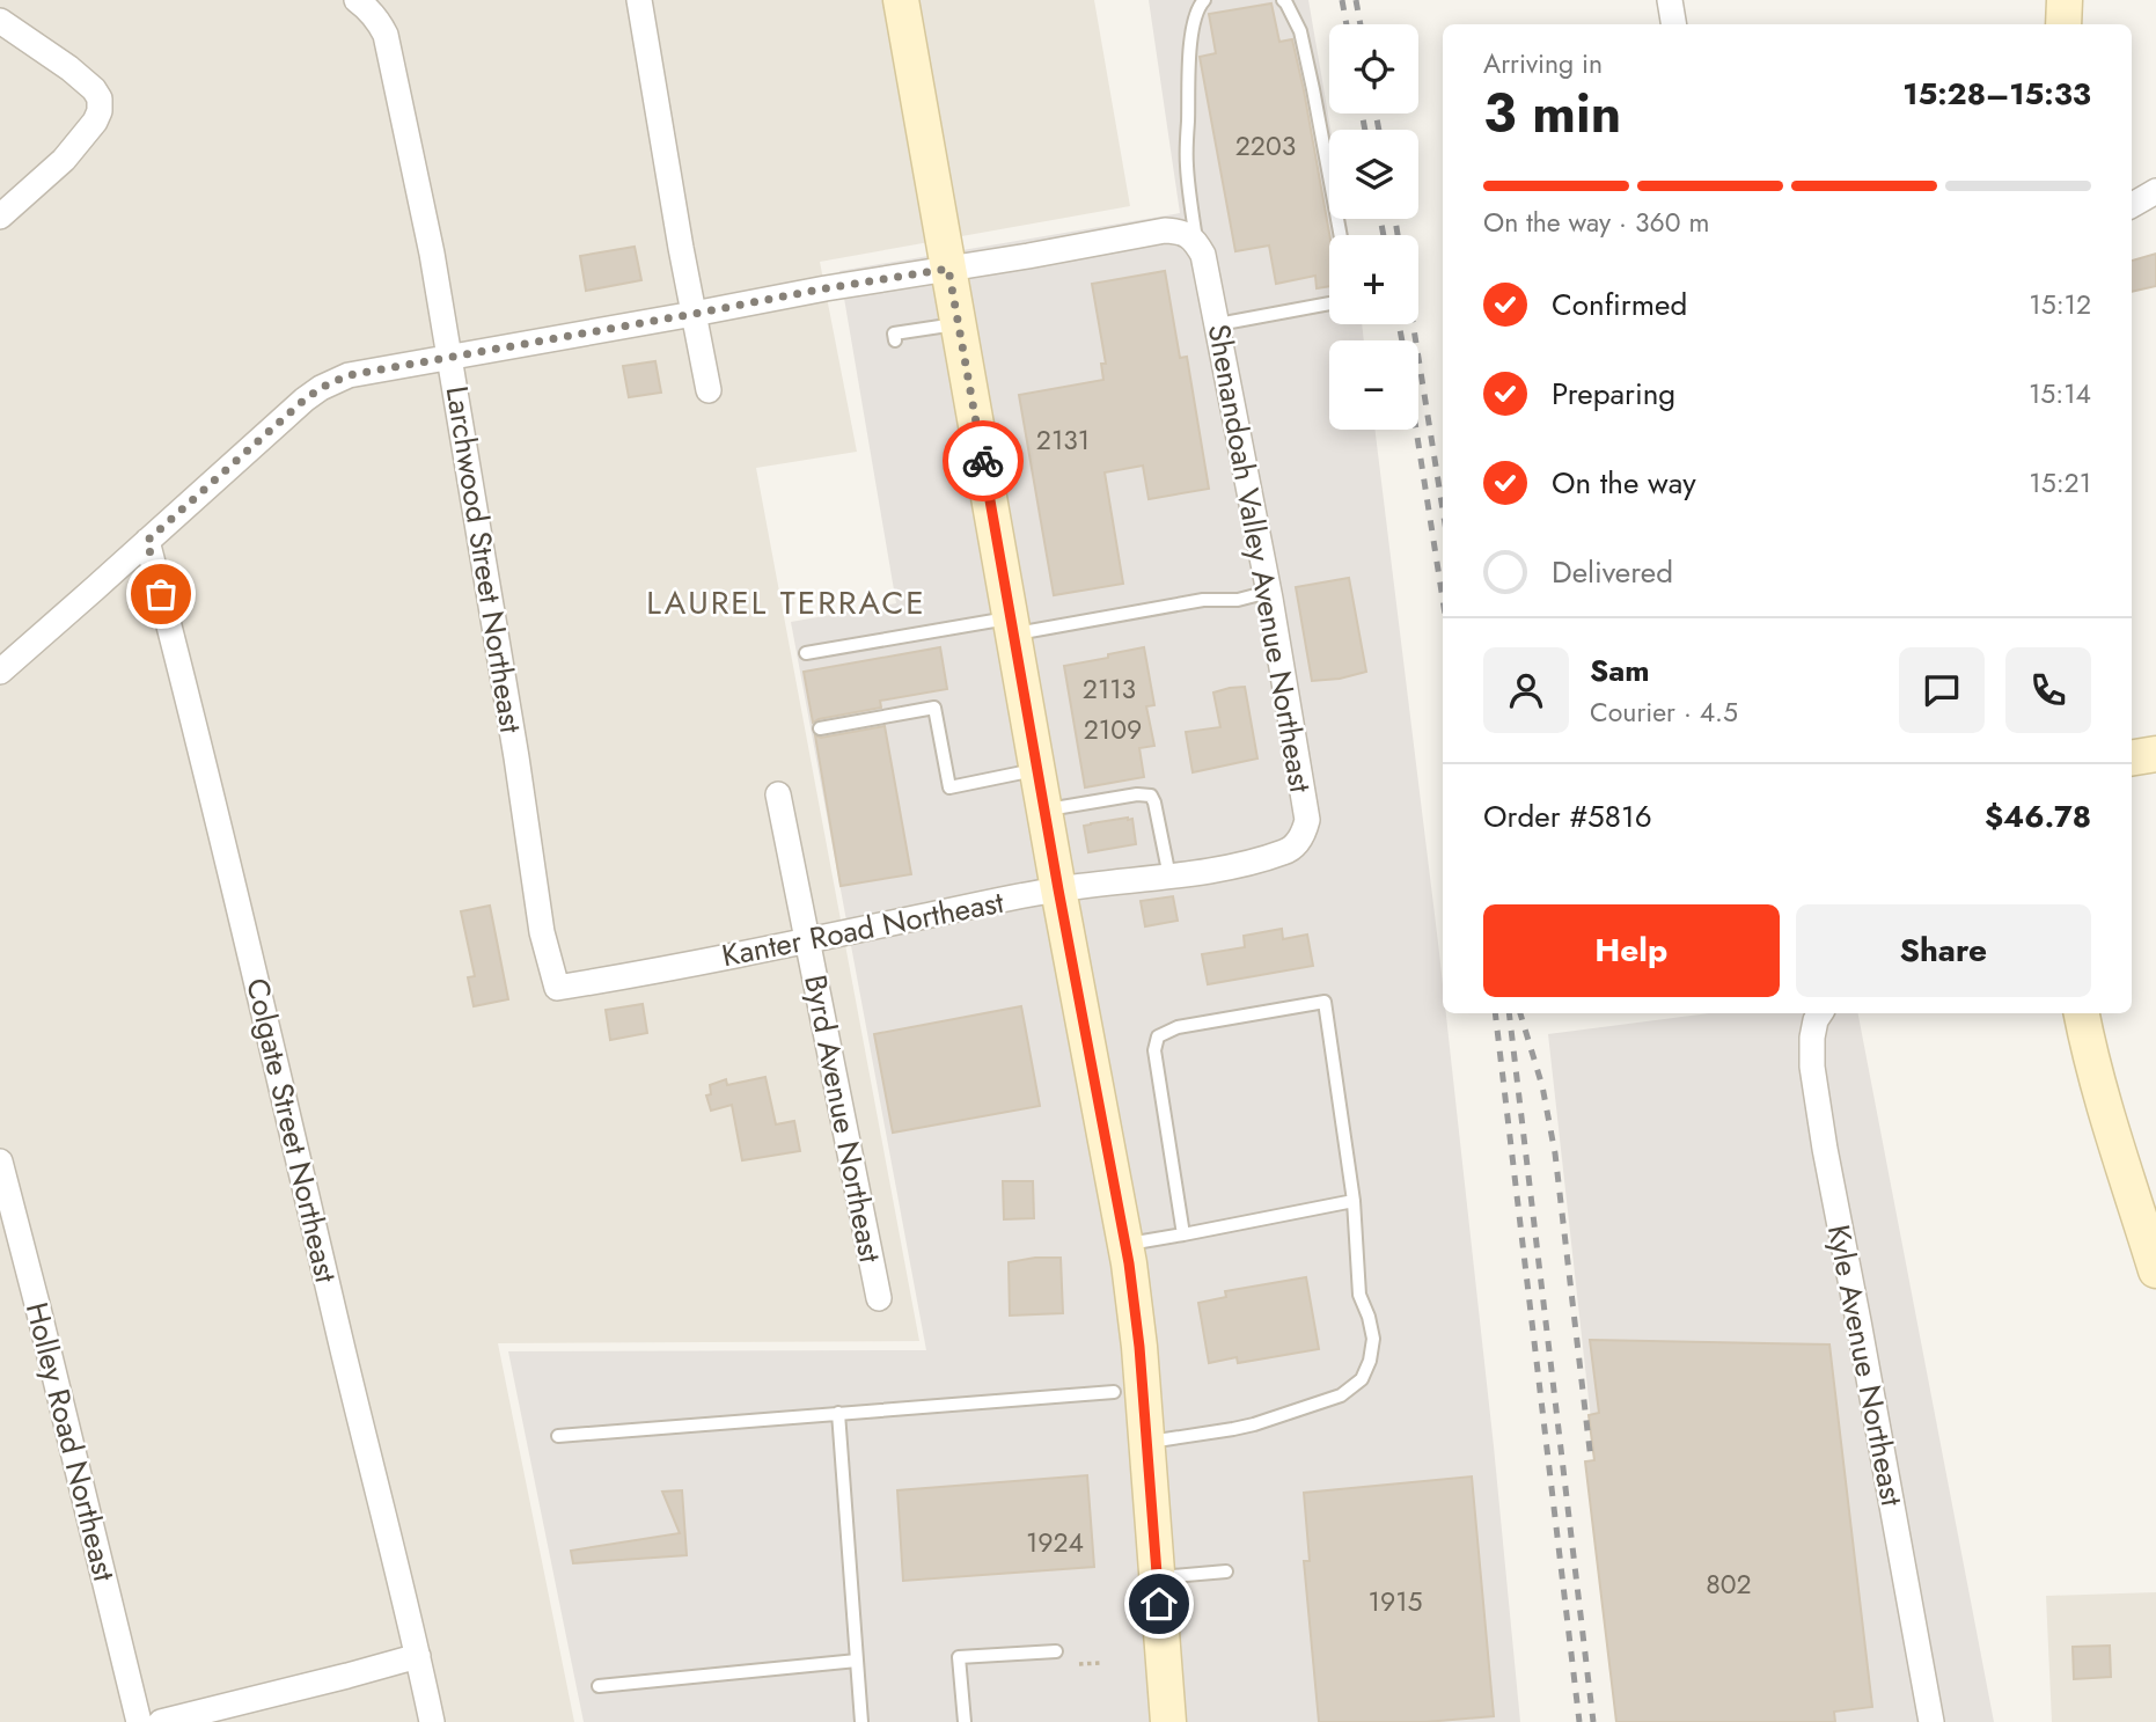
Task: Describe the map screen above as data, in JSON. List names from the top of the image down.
{
  "streets": {
    "street": [
      "Shenandoah Valley Avenue Northeast",
      "Larchwood Street Northeast",
      "Kanter Road Northeast",
      "Byrd Avenue Northeast",
      "Colgate Street Northeast",
      "Kyle Avenue Northeast",
      "Holley Road Northeast"
    ]
  },
  "crossings": [
    ["Shenandoah Valley Avenue Northeast", "Kanter Road Northeast"],
    ["Larchwood Street Northeast", "Kanter Road Northeast"],
    ["Kanter Road Northeast", "Byrd Avenue Northeast"]
  ],
  "districts": ["LAUREL TERRACE"],
  "house_numbers": [
    "2203",
    "2131",
    "2113",
    "2109",
    "1924",
    "802",
    "1915"
  ],
  "page": {
    "map_buttons": ["+", "−"],
    "heading": ["3 min", "Arriving in", "15:28–15:33"],
    "panel": [
      "Sam",
      "Courier · 4.5",
      "Order #5816",
      "$46.78"
    ],
    "bar": "On the way · 360 m",
    "list": [
      ["Confirmed", "15:12"],
      ["Preparing", "15:14"],
      ["On the way", "15:21"],
      "Delivered"
    ],
    "buttons": ["Help", "Share"]
  }
}
